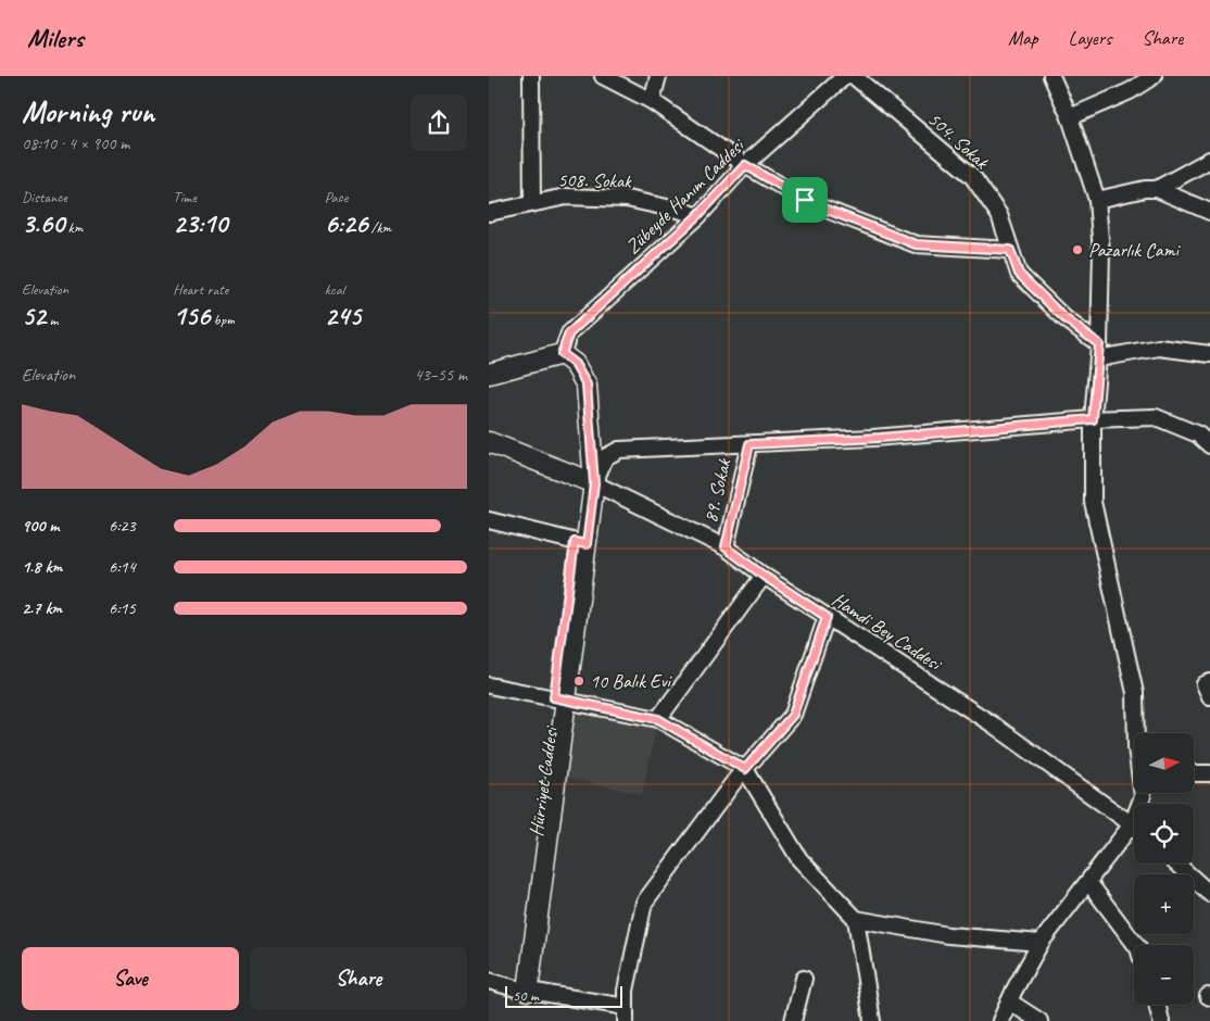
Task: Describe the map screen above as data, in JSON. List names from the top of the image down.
{
  "streets": {
    "main road": ["Hürriyet Caddesi"],
    "street": [
      "504. Sokak",
      "508. Sokak",
      "Zübeyde Hanım Caddesi",
      "89. Sokak",
      "Hamdi Bey Caddesi"
    ]
  },
  "crossings": [
    ["508. Sokak", "Zübeyde Hanım Caddesi"],
    ["Zübeyde Hanım Caddesi", "Hürriyet Caddesi"],
    ["89. Sokak", "Hamdi Bey Caddesi"],
    ["Hamdi Bey Caddesi", "Hürriyet Caddesi"]
  ],
  "places": ["Pazarlık Cami", "10 Balık Evi"],
  "scale_bar": "50 m",
  "north": "right",
  "page": {
    "header": "Milers",
    "nav": ["Map", "Layers", "Share"],
    "heading": ["Morning run", "08:10 · 4 × 900 m"],
    "stats": [
      ["Distance", "3.60 km"],
      ["Time", "23:10"],
      ["Pace", "6:26 /km"],
      ["Elevation", "52 m"],
      ["Heart rate", "156 bpm"],
      ["kcal", "245"]
    ],
    "chart": ["Elevation", "43–55 m"],
    "list": [
      {
        "name": "900 m",
        "note": "6:23"
      },
      {
        "name": "1.8 km",
        "note": "6:14"
      },
      {
        "name": "2.7 km",
        "note": "6:15"
      }
    ],
    "map_buttons": ["+", "−"],
    "buttons": ["Save", "Share"],
    "scale": "50 m"
  }
}
